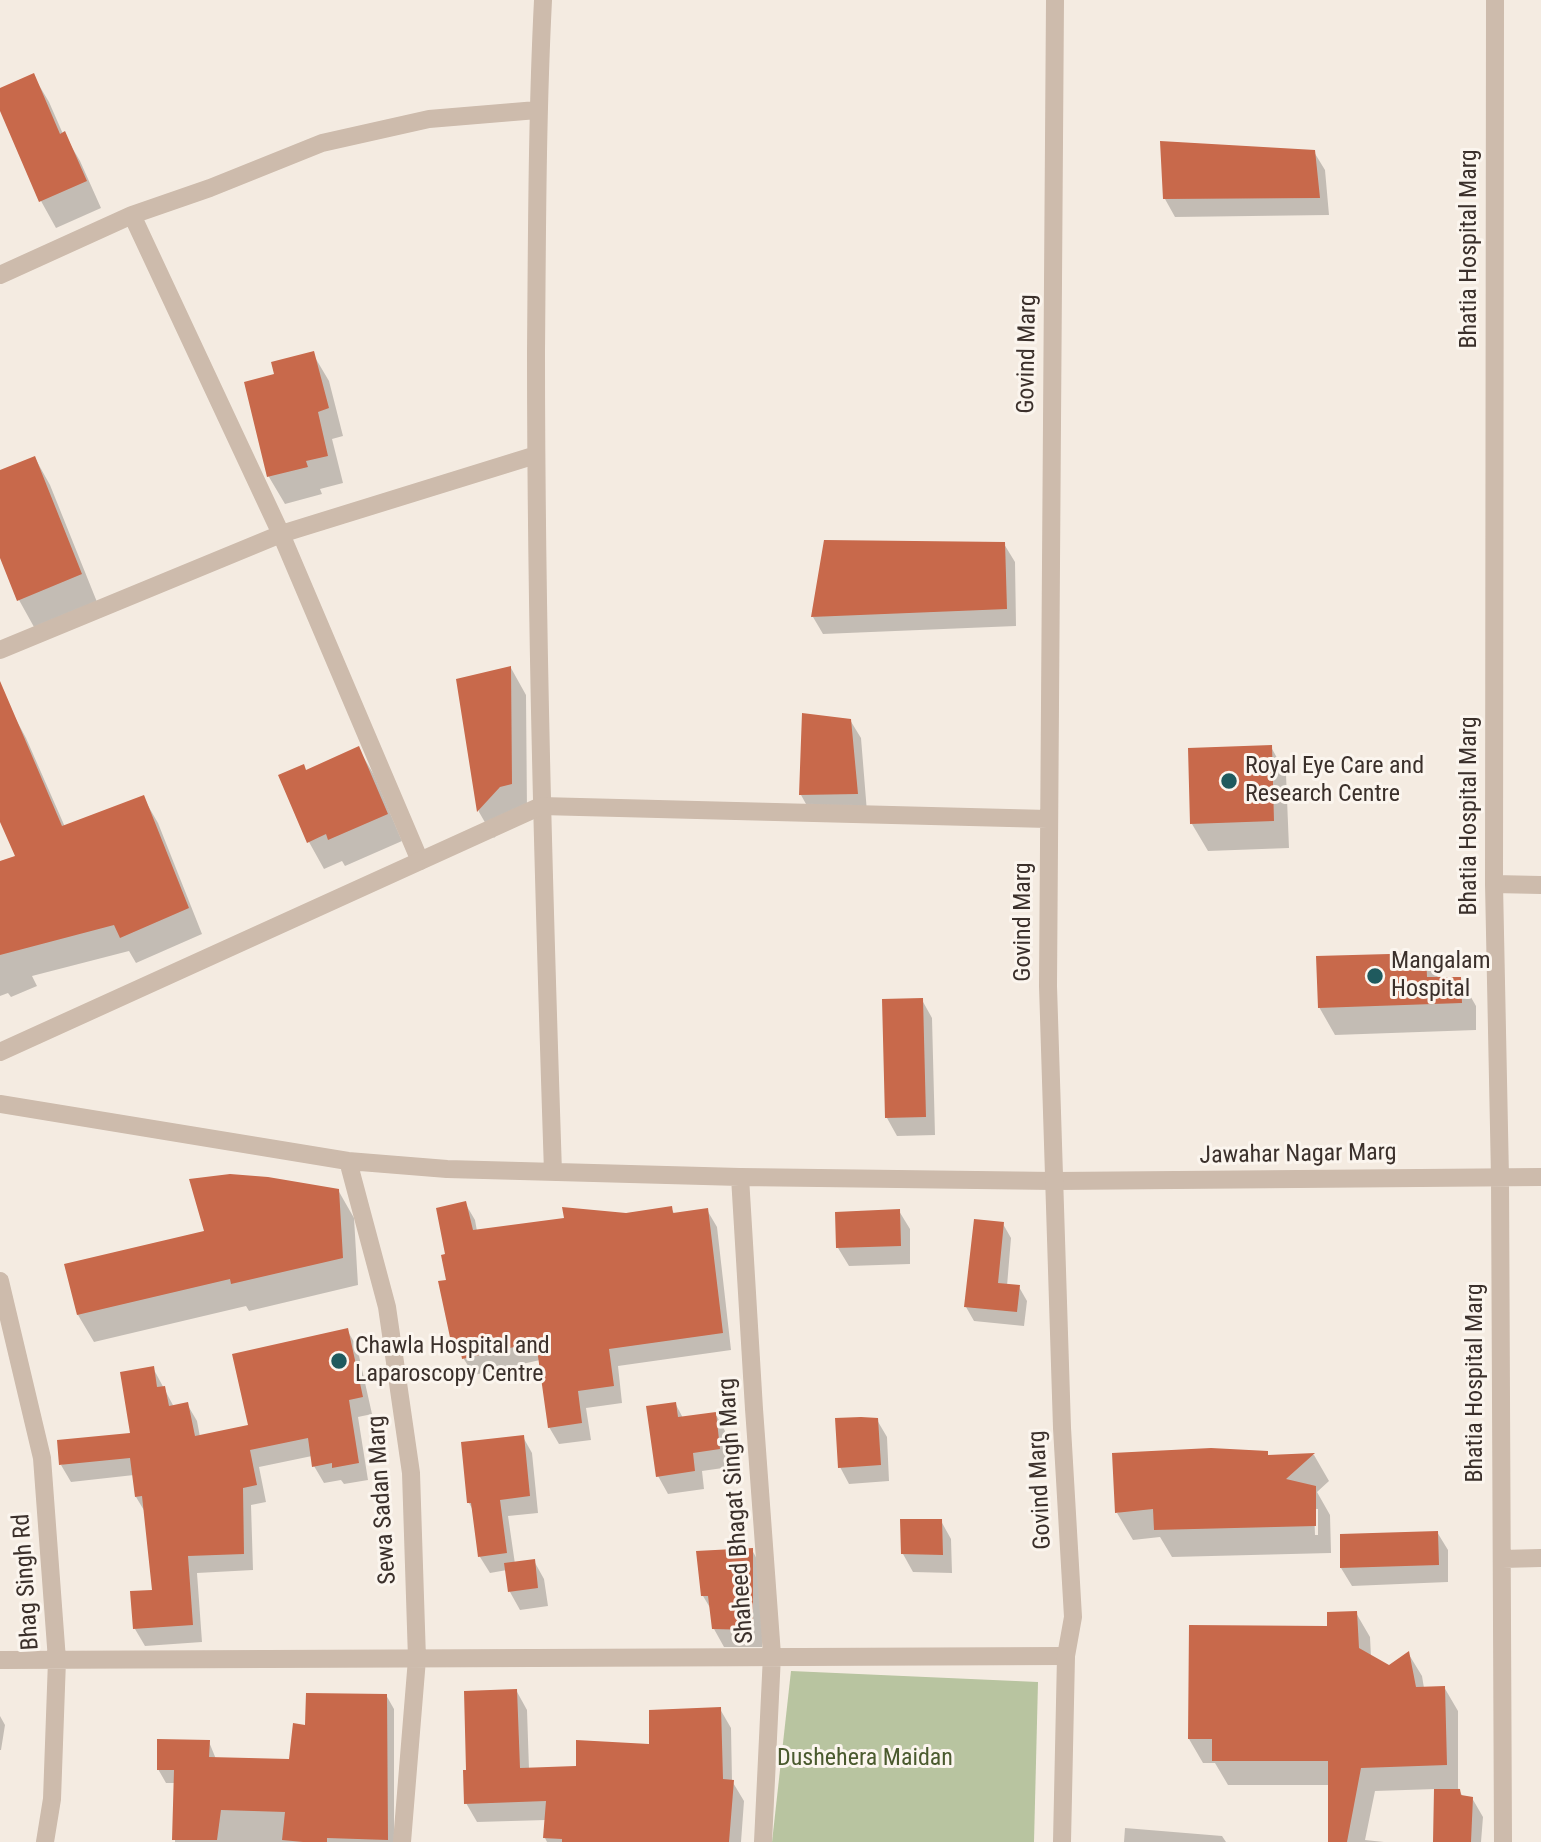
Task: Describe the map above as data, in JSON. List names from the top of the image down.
{
  "streets": {
    "street": [
      "Bhatia Hospital Marg",
      "Govind Marg",
      "Jawahar Nagar Marg",
      "Sewa Sadan Marg",
      "Shaheed Bhagat Singh Marg",
      "Bhag Singh Rd"
    ]
  },
  "crossings": [
    ["Bhatia Hospital Marg", "Jawahar Nagar Marg"],
    ["Govind Marg", "Jawahar Nagar Marg"],
    ["Jawahar Nagar Marg", "Sewa Sadan Marg"],
    ["Jawahar Nagar Marg", "Shaheed Bhagat Singh Marg"]
  ],
  "parks": ["Dushehera Maidan"],
  "places": ["Royal Eye Care and Research Centre", "Mangalam Hospital", "Chawla Hospital and Laparoscopy Centre"]
}
